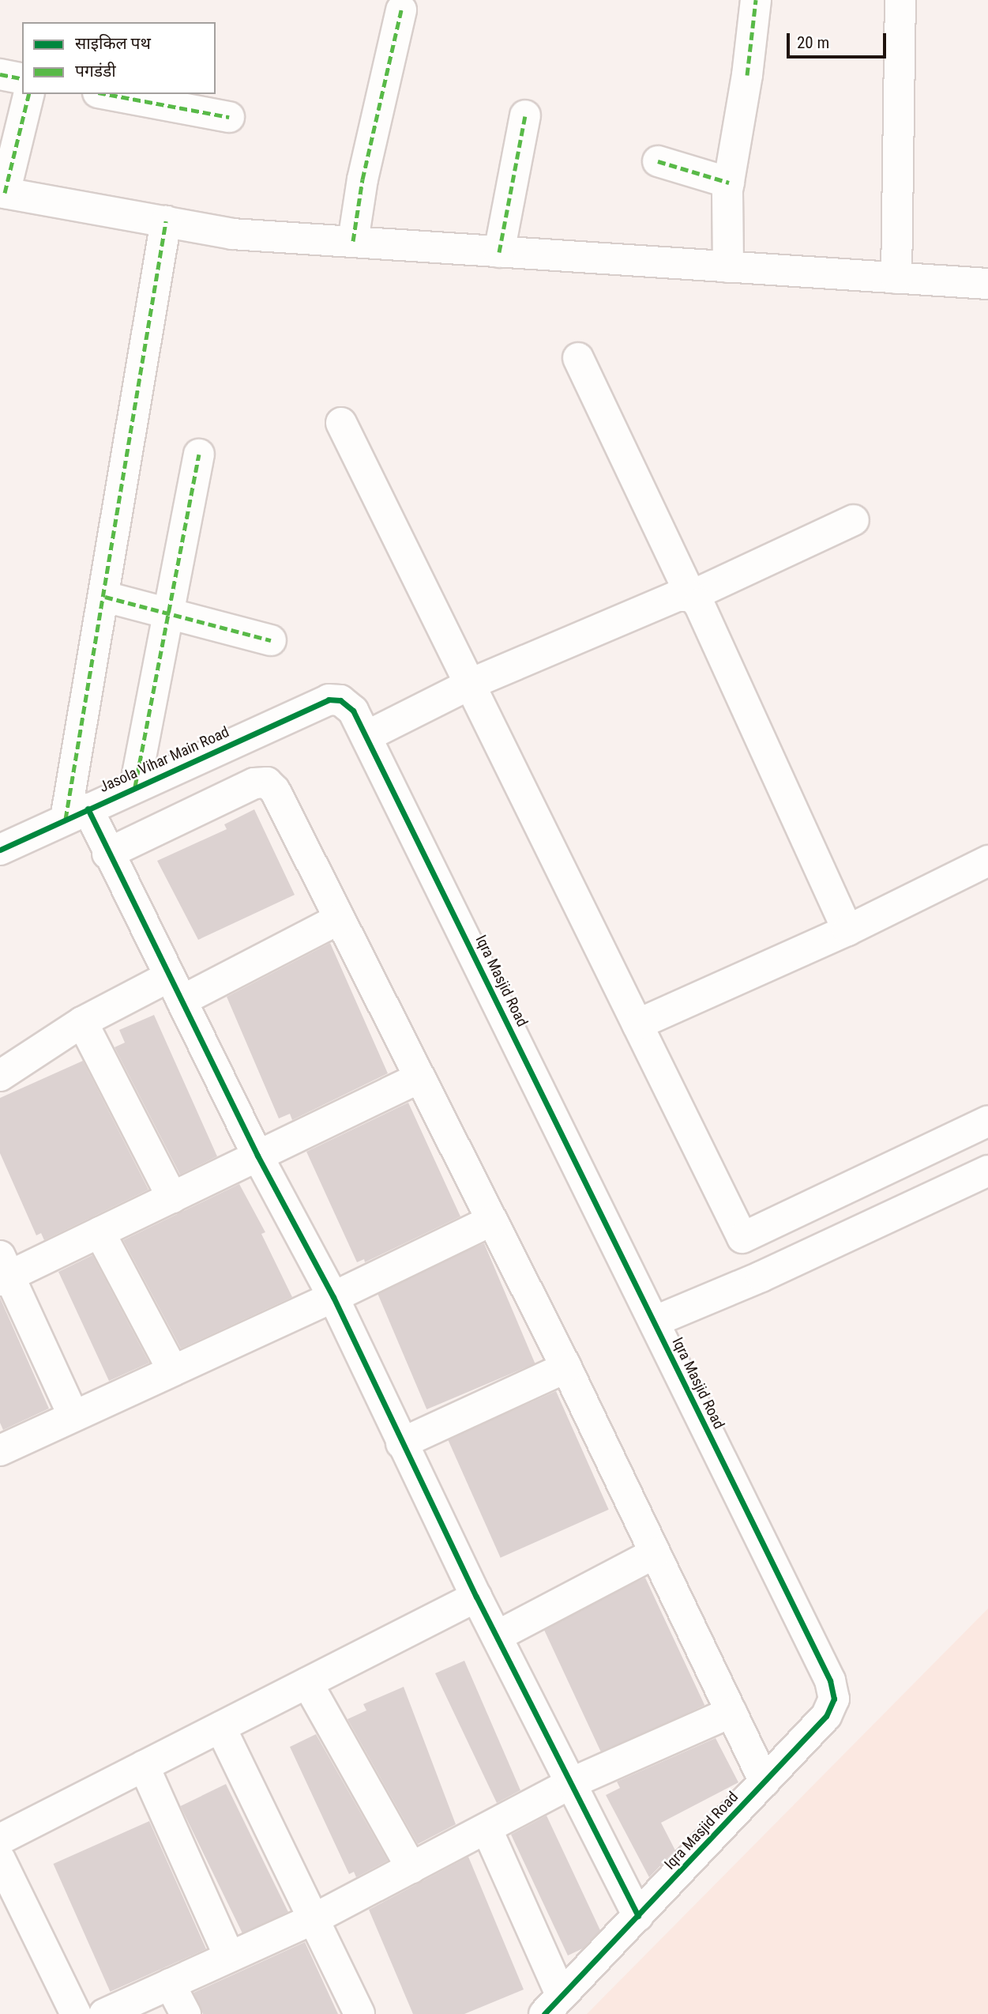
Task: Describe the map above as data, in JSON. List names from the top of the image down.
{
  "streets": {
    "street": ["Jasola Vihar Main Road", "Iqra Masjid Road"]
  },
  "crossings": [
    ["Jasola Vihar Main Road", "Iqra Masjid Road"]
  ],
  "legend": ["साइकिल पथ", "पगडंडी"],
  "scale_bar": "20 m"
}
